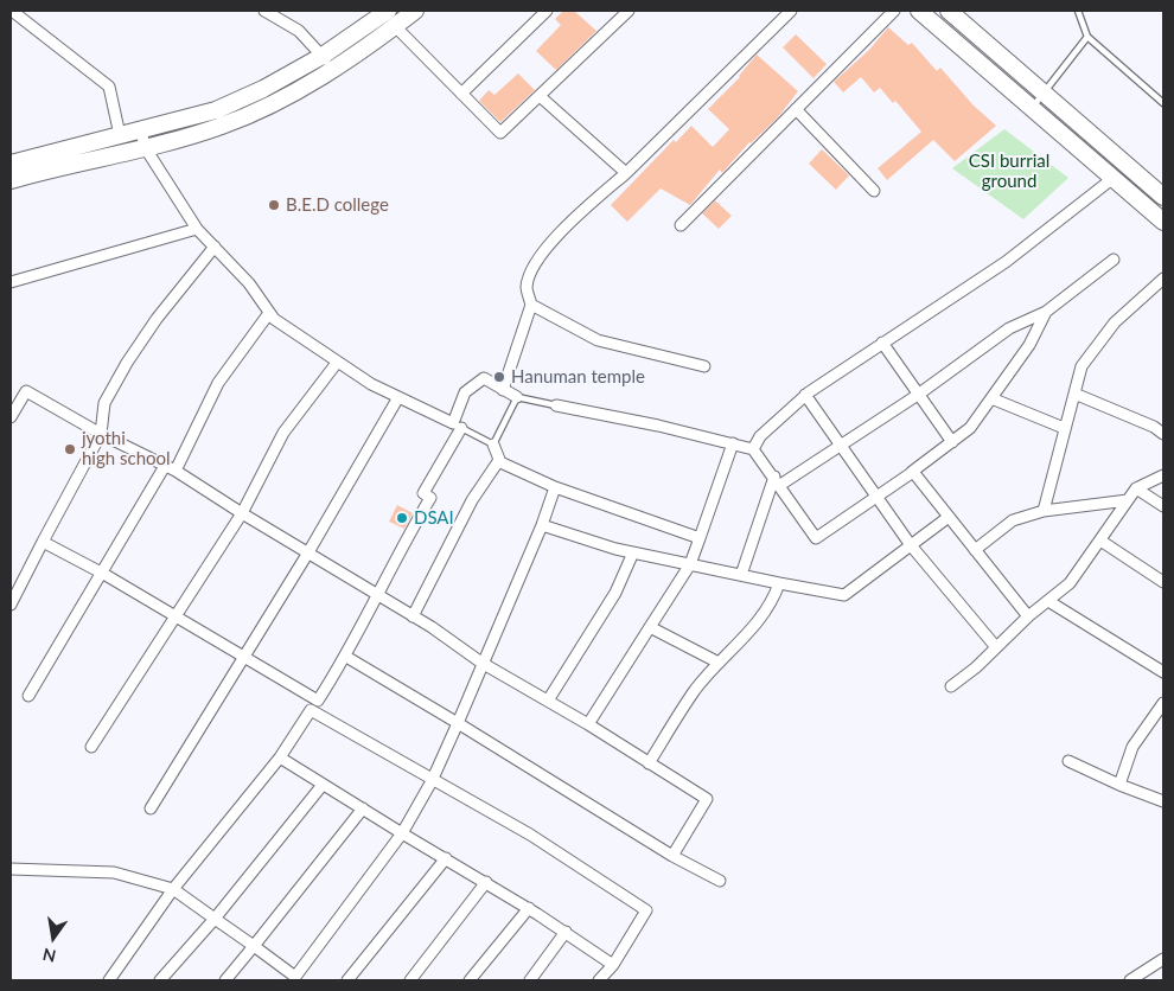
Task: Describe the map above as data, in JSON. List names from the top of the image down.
{
  "parks": ["CSI burrial ground"],
  "places": [
    "B.E.D college",
    "Hanuman temple",
    "jyothi high school",
    "DSAI"
  ],
  "north": "bottom"
}
